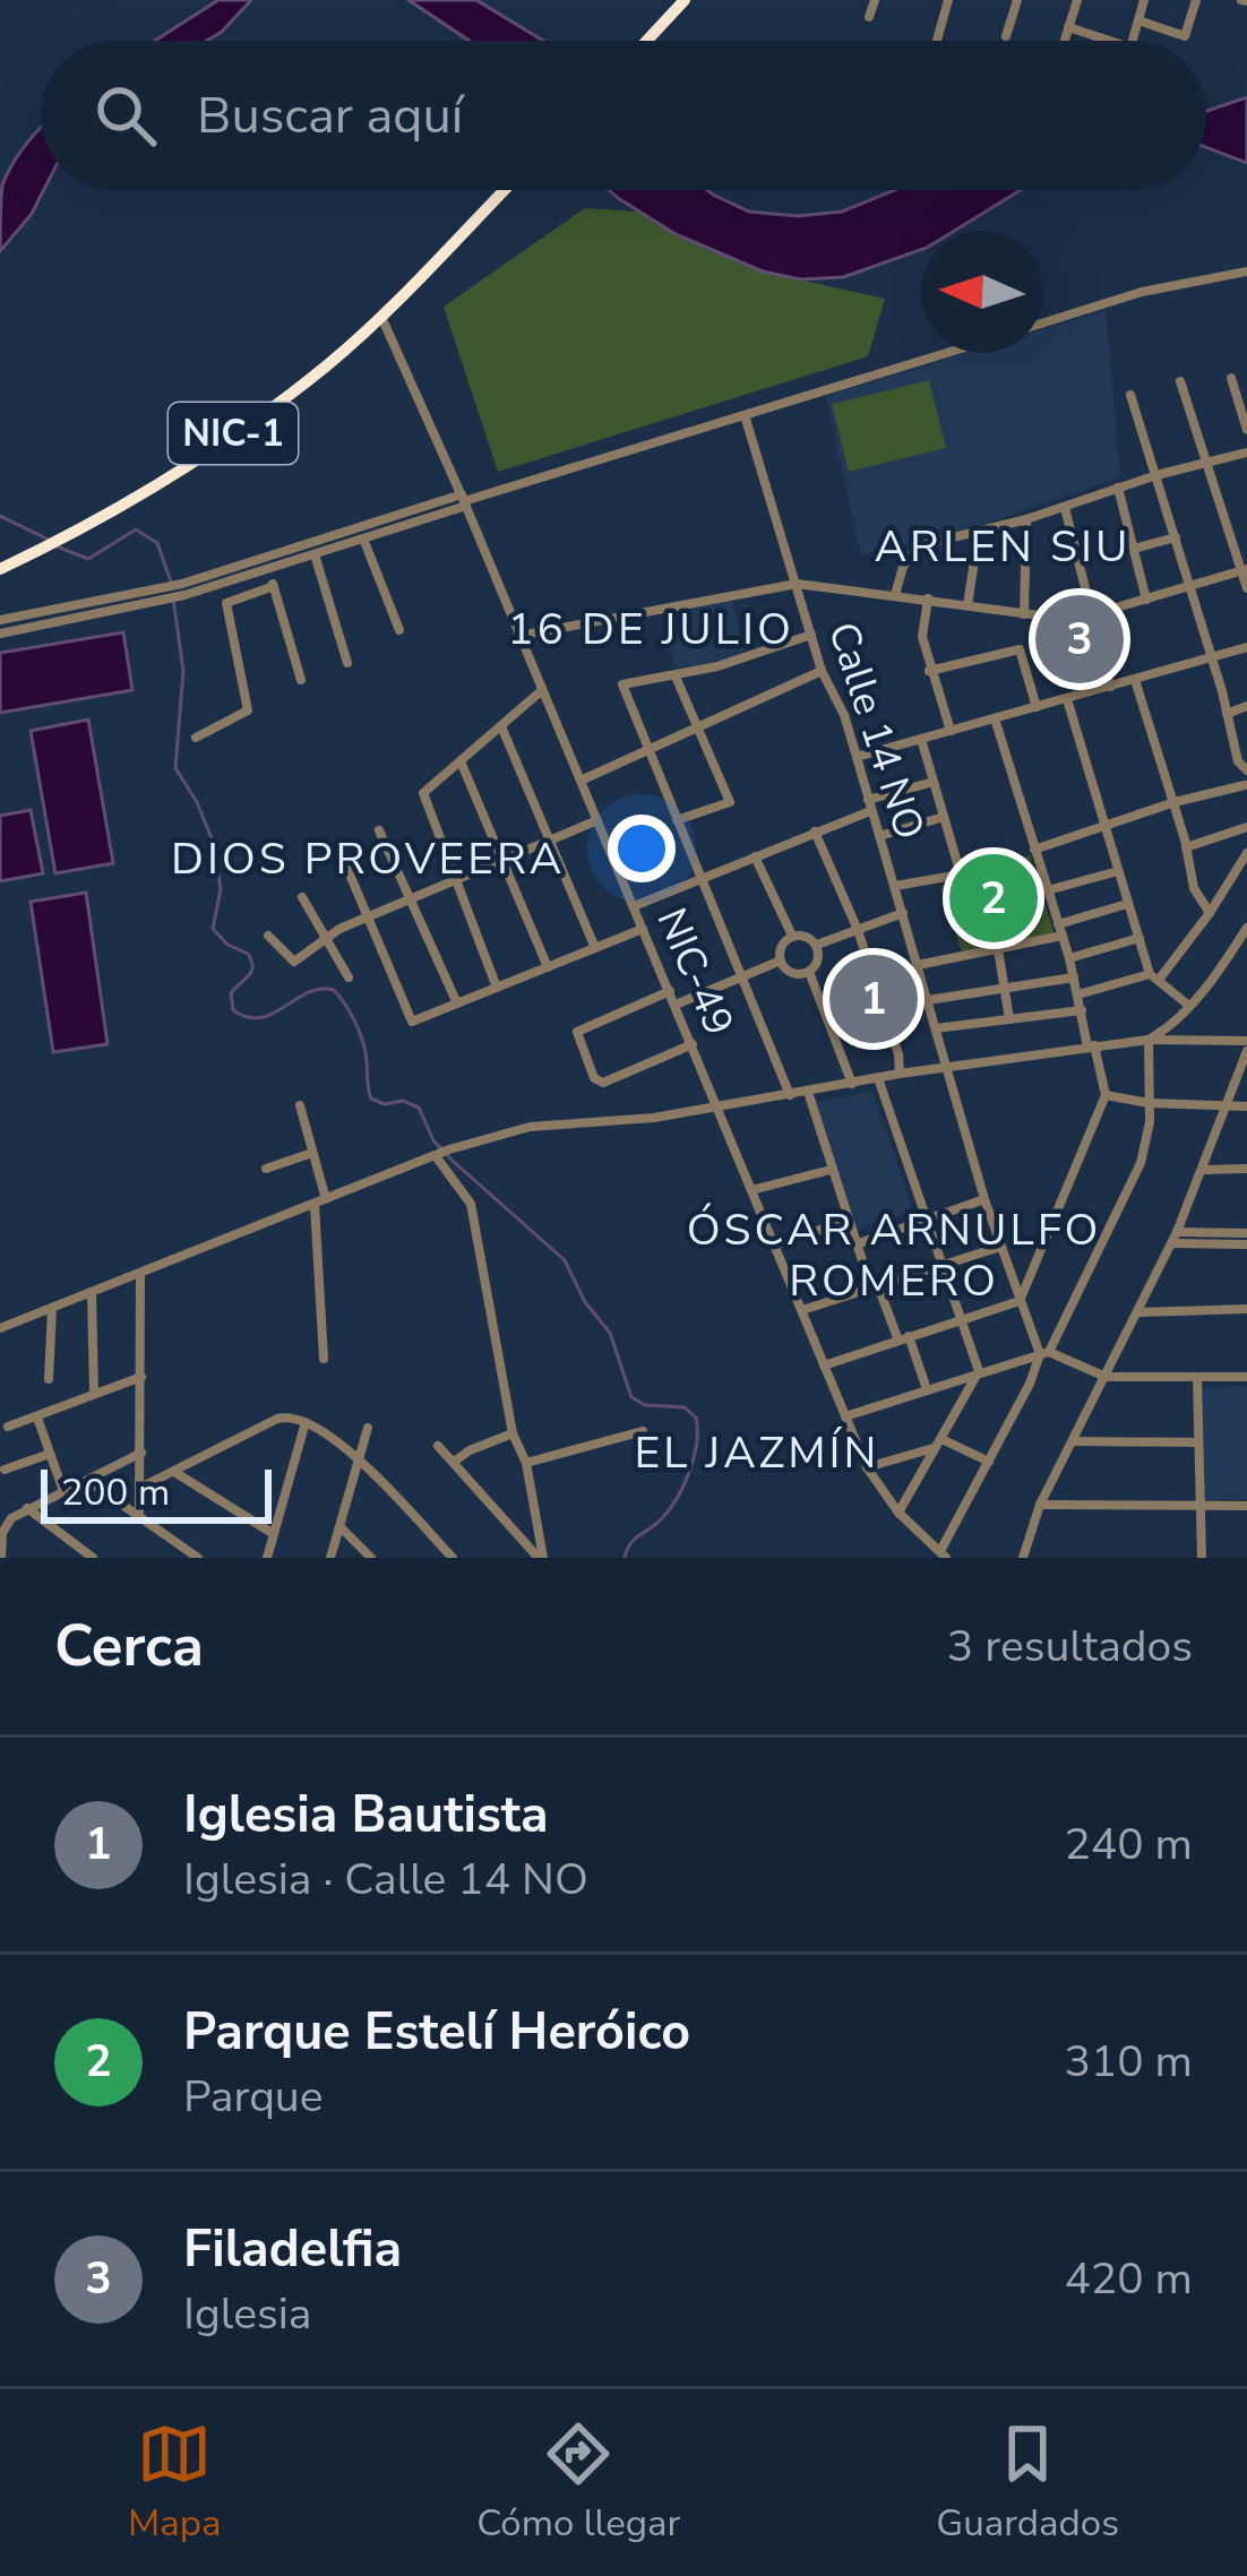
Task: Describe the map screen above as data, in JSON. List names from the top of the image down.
{
  "streets": {
    "highway": ["NIC-1"],
    "street": ["Calle 14 NO", "NIC-49"]
  },
  "crossings": [
    ["NIC-1", "NIC-49"]
  ],
  "districts": [
    "ARLEN SIU",
    "16 DE JULIO",
    "DIOS PROVEERA",
    "ÓSCAR ARNULFO ROMERO",
    "EL JAZMÍN"
  ],
  "scale_bar": "200 m",
  "north": "left",
  "page": {
    "search": "Buscar aquí",
    "pins": ["3", "2", "1"],
    "scale": "200 m",
    "heading": ["Cerca", "3 resultados"],
    "list": [
      {
        "mark": "1",
        "name": "Iglesia Bautista",
        "note": "Iglesia · Calle 14 NO",
        "value": "240 m"
      },
      {
        "mark": "2",
        "name": "Parque Estelí Heróico",
        "note": "Parque",
        "value": "310 m"
      },
      {
        "mark": "3",
        "name": "Filadelfia",
        "note": "Iglesia",
        "value": "420 m"
      }
    ],
    "nav": ["Mapa", "Cómo llegar", "Guardados"]
  }
}
